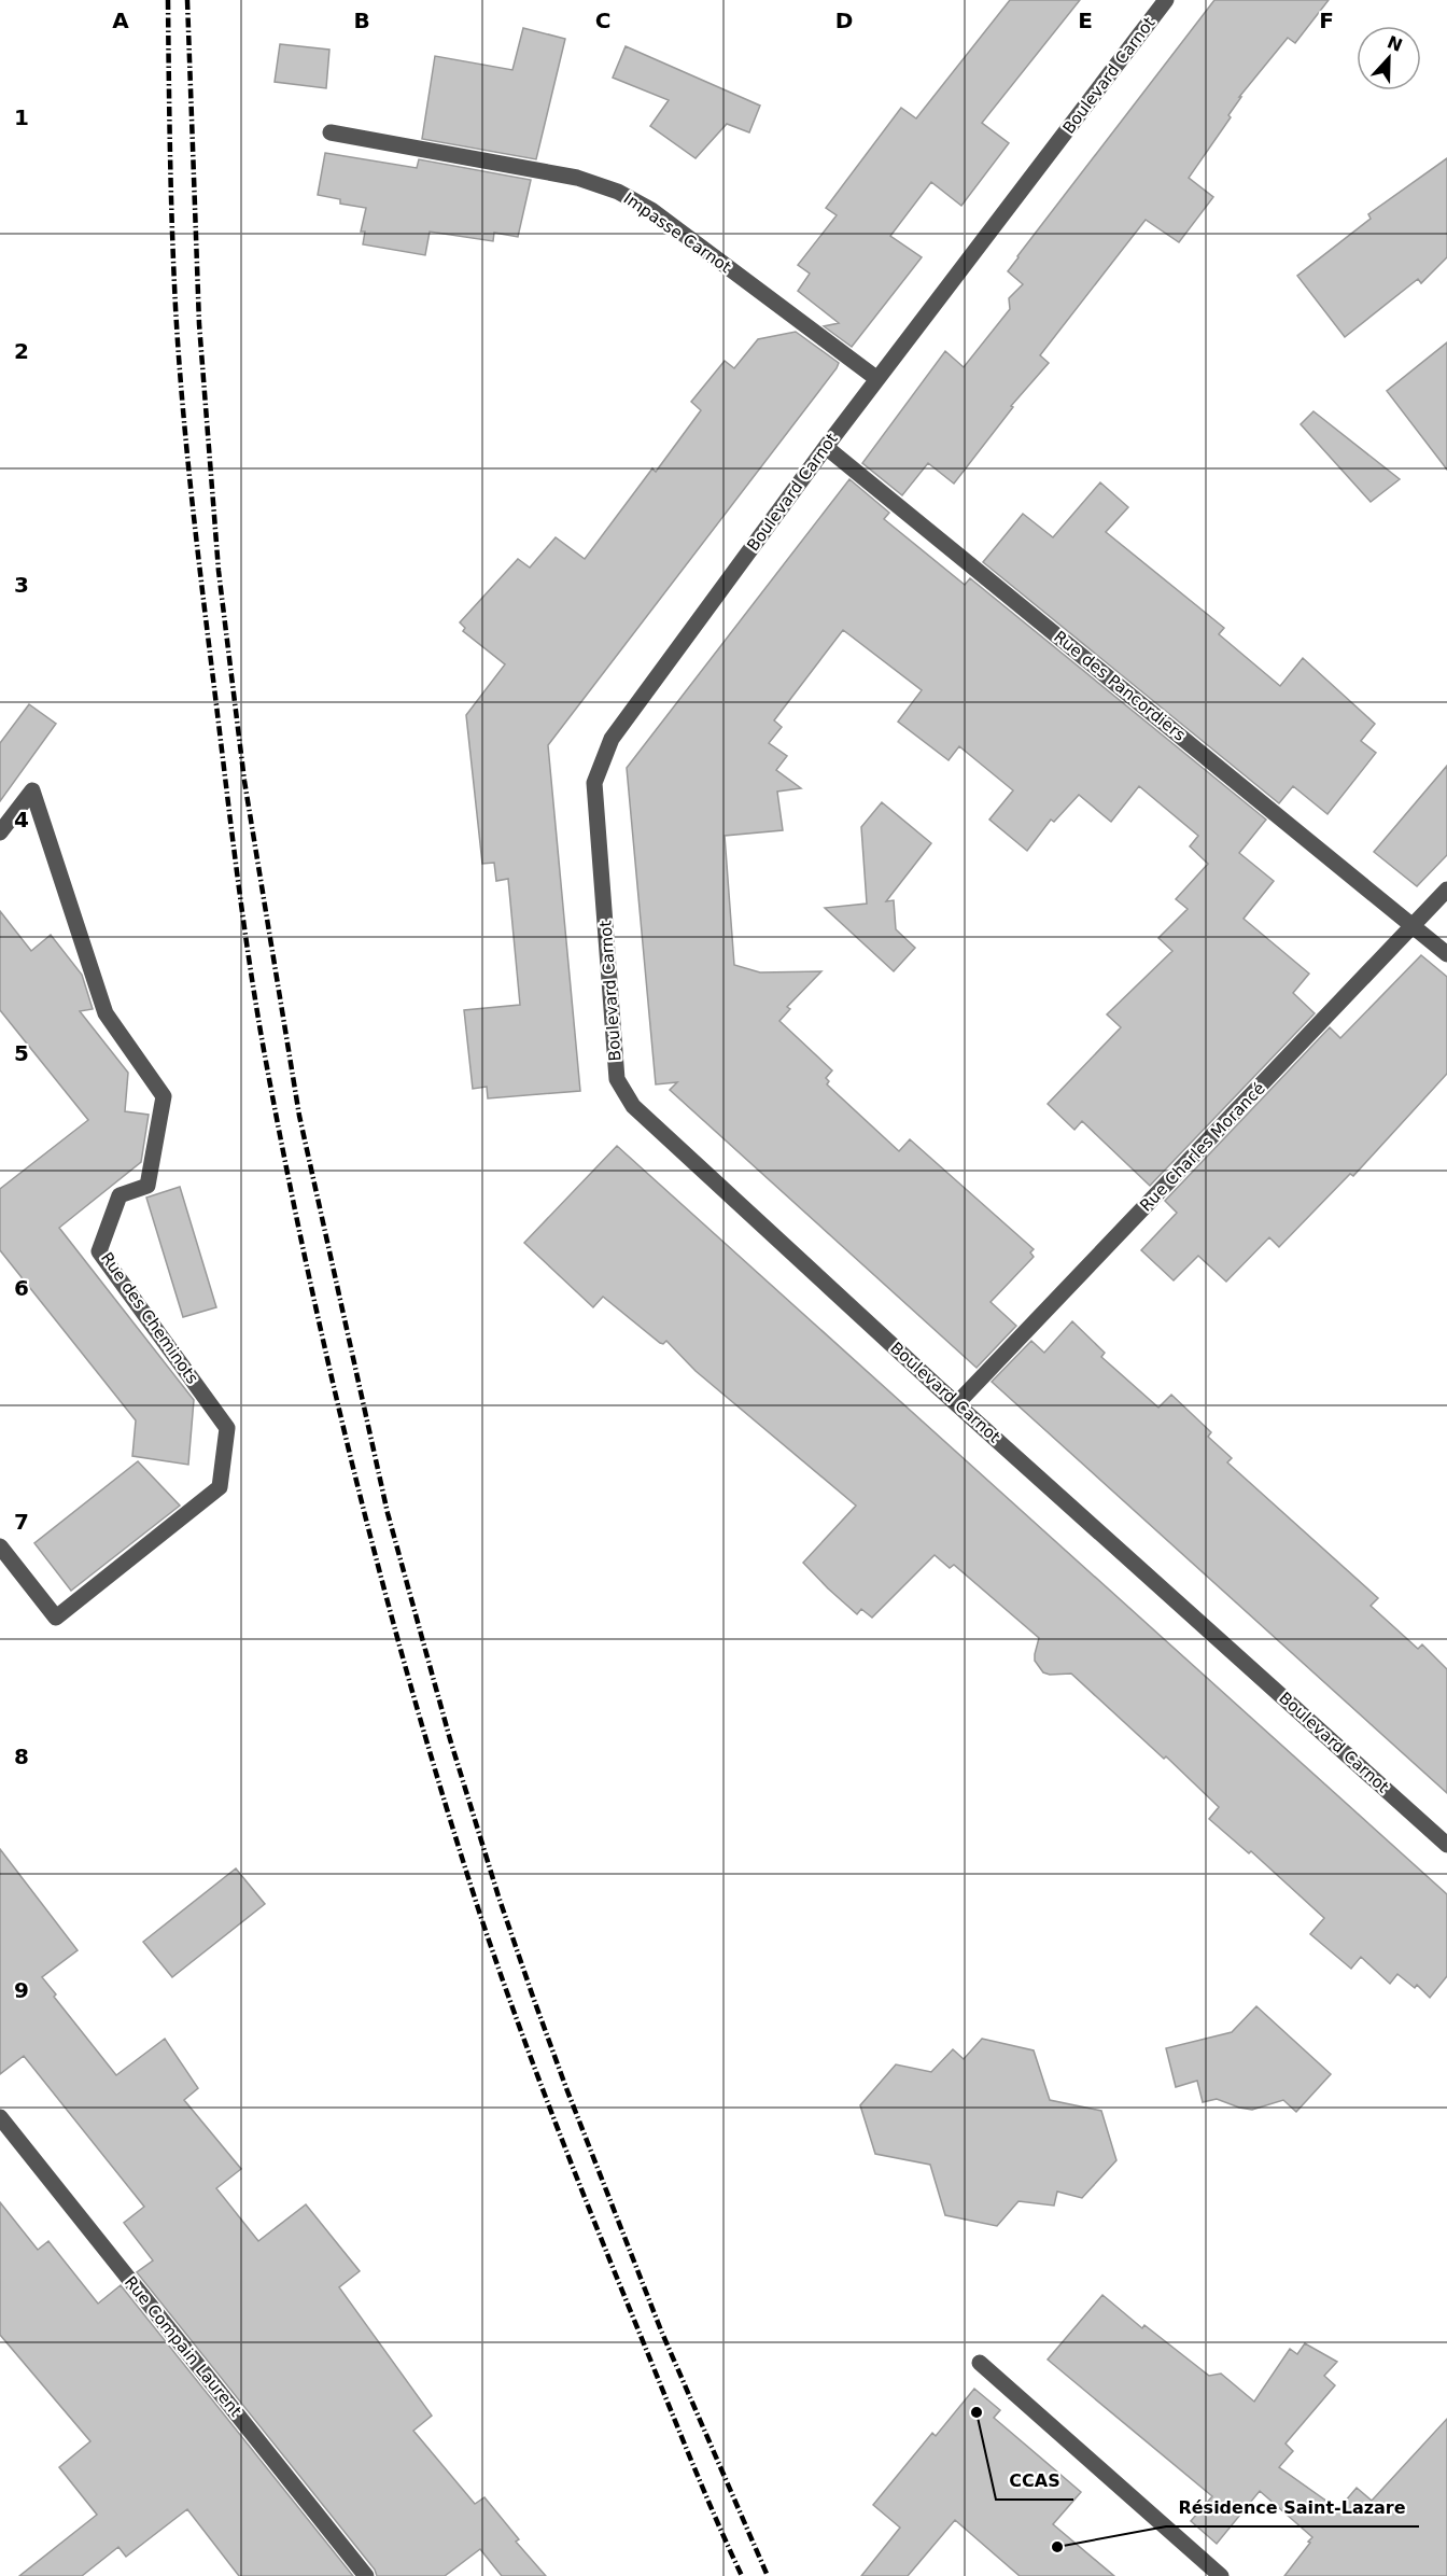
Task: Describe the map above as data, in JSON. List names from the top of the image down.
{
  "streets": {
    "street": [
      "Boulevard Carnot",
      "Impasse Carnot",
      "Rue des Pancordiers",
      "Rue Charles Morancé",
      "Rue des Cheminots",
      "Rue Compain Laurent"
    ]
  },
  "crossings": [
    ["Boulevard Carnot", "Impasse Carnot"],
    ["Boulevard Carnot", "Rue des Pancordiers"],
    ["Boulevard Carnot", "Rue Charles Morancé"],
    ["Rue des Pancordiers", "Rue Charles Morancé"]
  ],
  "places": ["CCAS", "Résidence Saint-Lazare"],
  "north": "top",
  "grid": {
    "columns": [
      "A",
      "B",
      "C",
      "D",
      "E",
      "F"
    ],
    "rows": [
      "1",
      "2",
      "3",
      "4",
      "5",
      "6",
      "7",
      "8",
      "9"
    ]
  }
}
